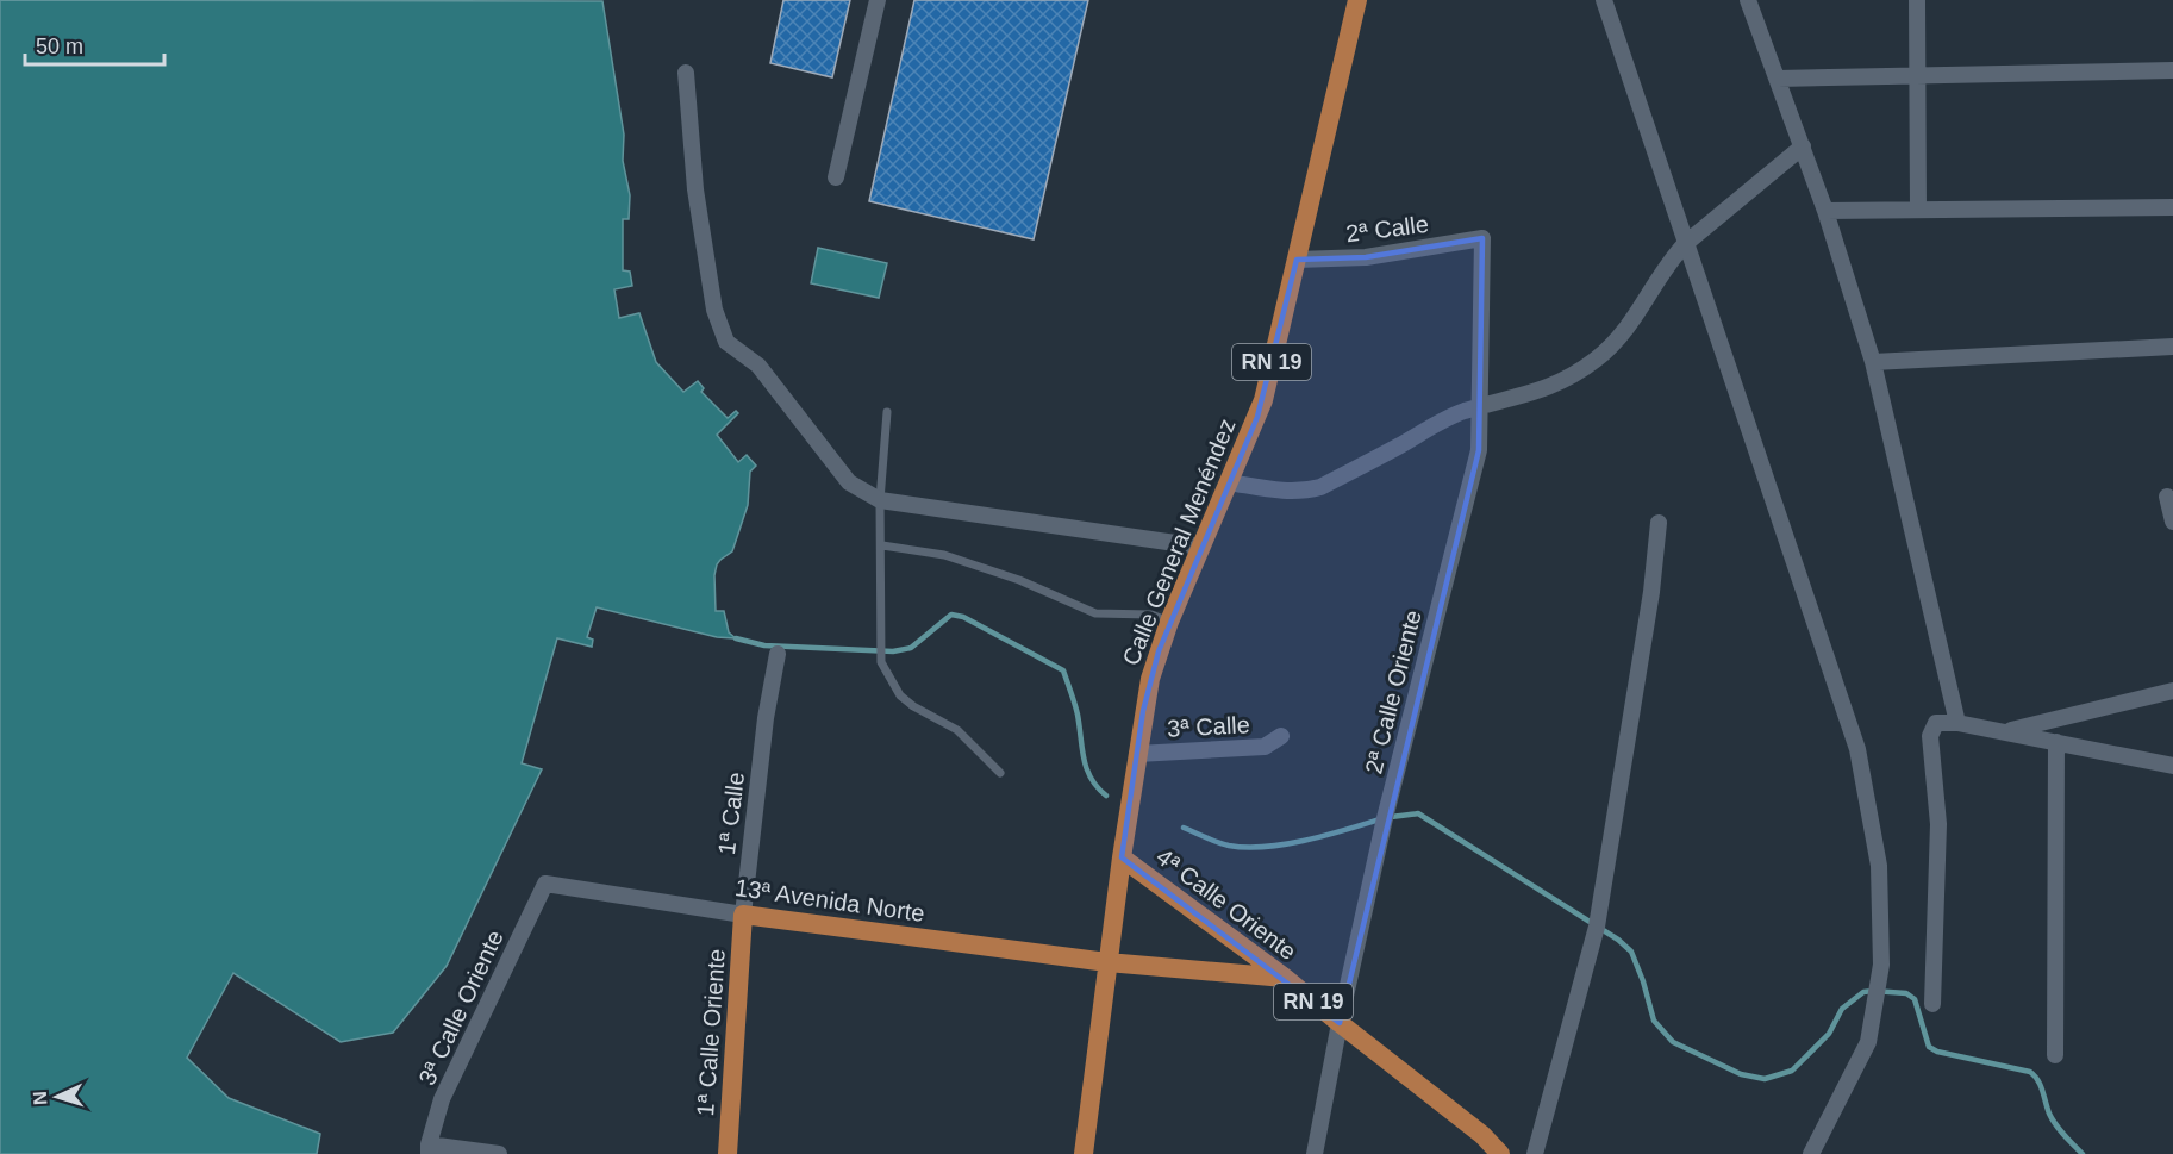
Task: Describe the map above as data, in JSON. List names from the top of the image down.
{
  "streets": {
    "main road": [
      "RN 19",
      "Calle General Menéndez",
      "13ª Avenida Norte",
      "4ª Calle Oriente",
      "1ª Calle Oriente"
    ],
    "street": [
      "2ª Calle",
      "2ª Calle Oriente",
      "3ª Calle",
      "1ª Calle",
      "3ª Calle Oriente"
    ]
  },
  "crossings": [
    ["2ª Calle", "Calle General Menéndez"],
    ["2ª Calle", "2ª Calle Oriente"],
    ["Calle General Menéndez", "3ª Calle"],
    ["Calle General Menéndez", "13ª Avenida Norte"],
    ["Calle General Menéndez", "4ª Calle Oriente"],
    ["2ª Calle Oriente", "4ª Calle Oriente"],
    ["1ª Calle", "13ª Avenida Norte"],
    ["1ª Calle", "1ª Calle Oriente"],
    ["13ª Avenida Norte", "4ª Calle Oriente"],
    ["13ª Avenida Norte", "3ª Calle Oriente"],
    ["13ª Avenida Norte", "1ª Calle Oriente"]
  ],
  "scale_bar": "50 m",
  "north": "left"
}
